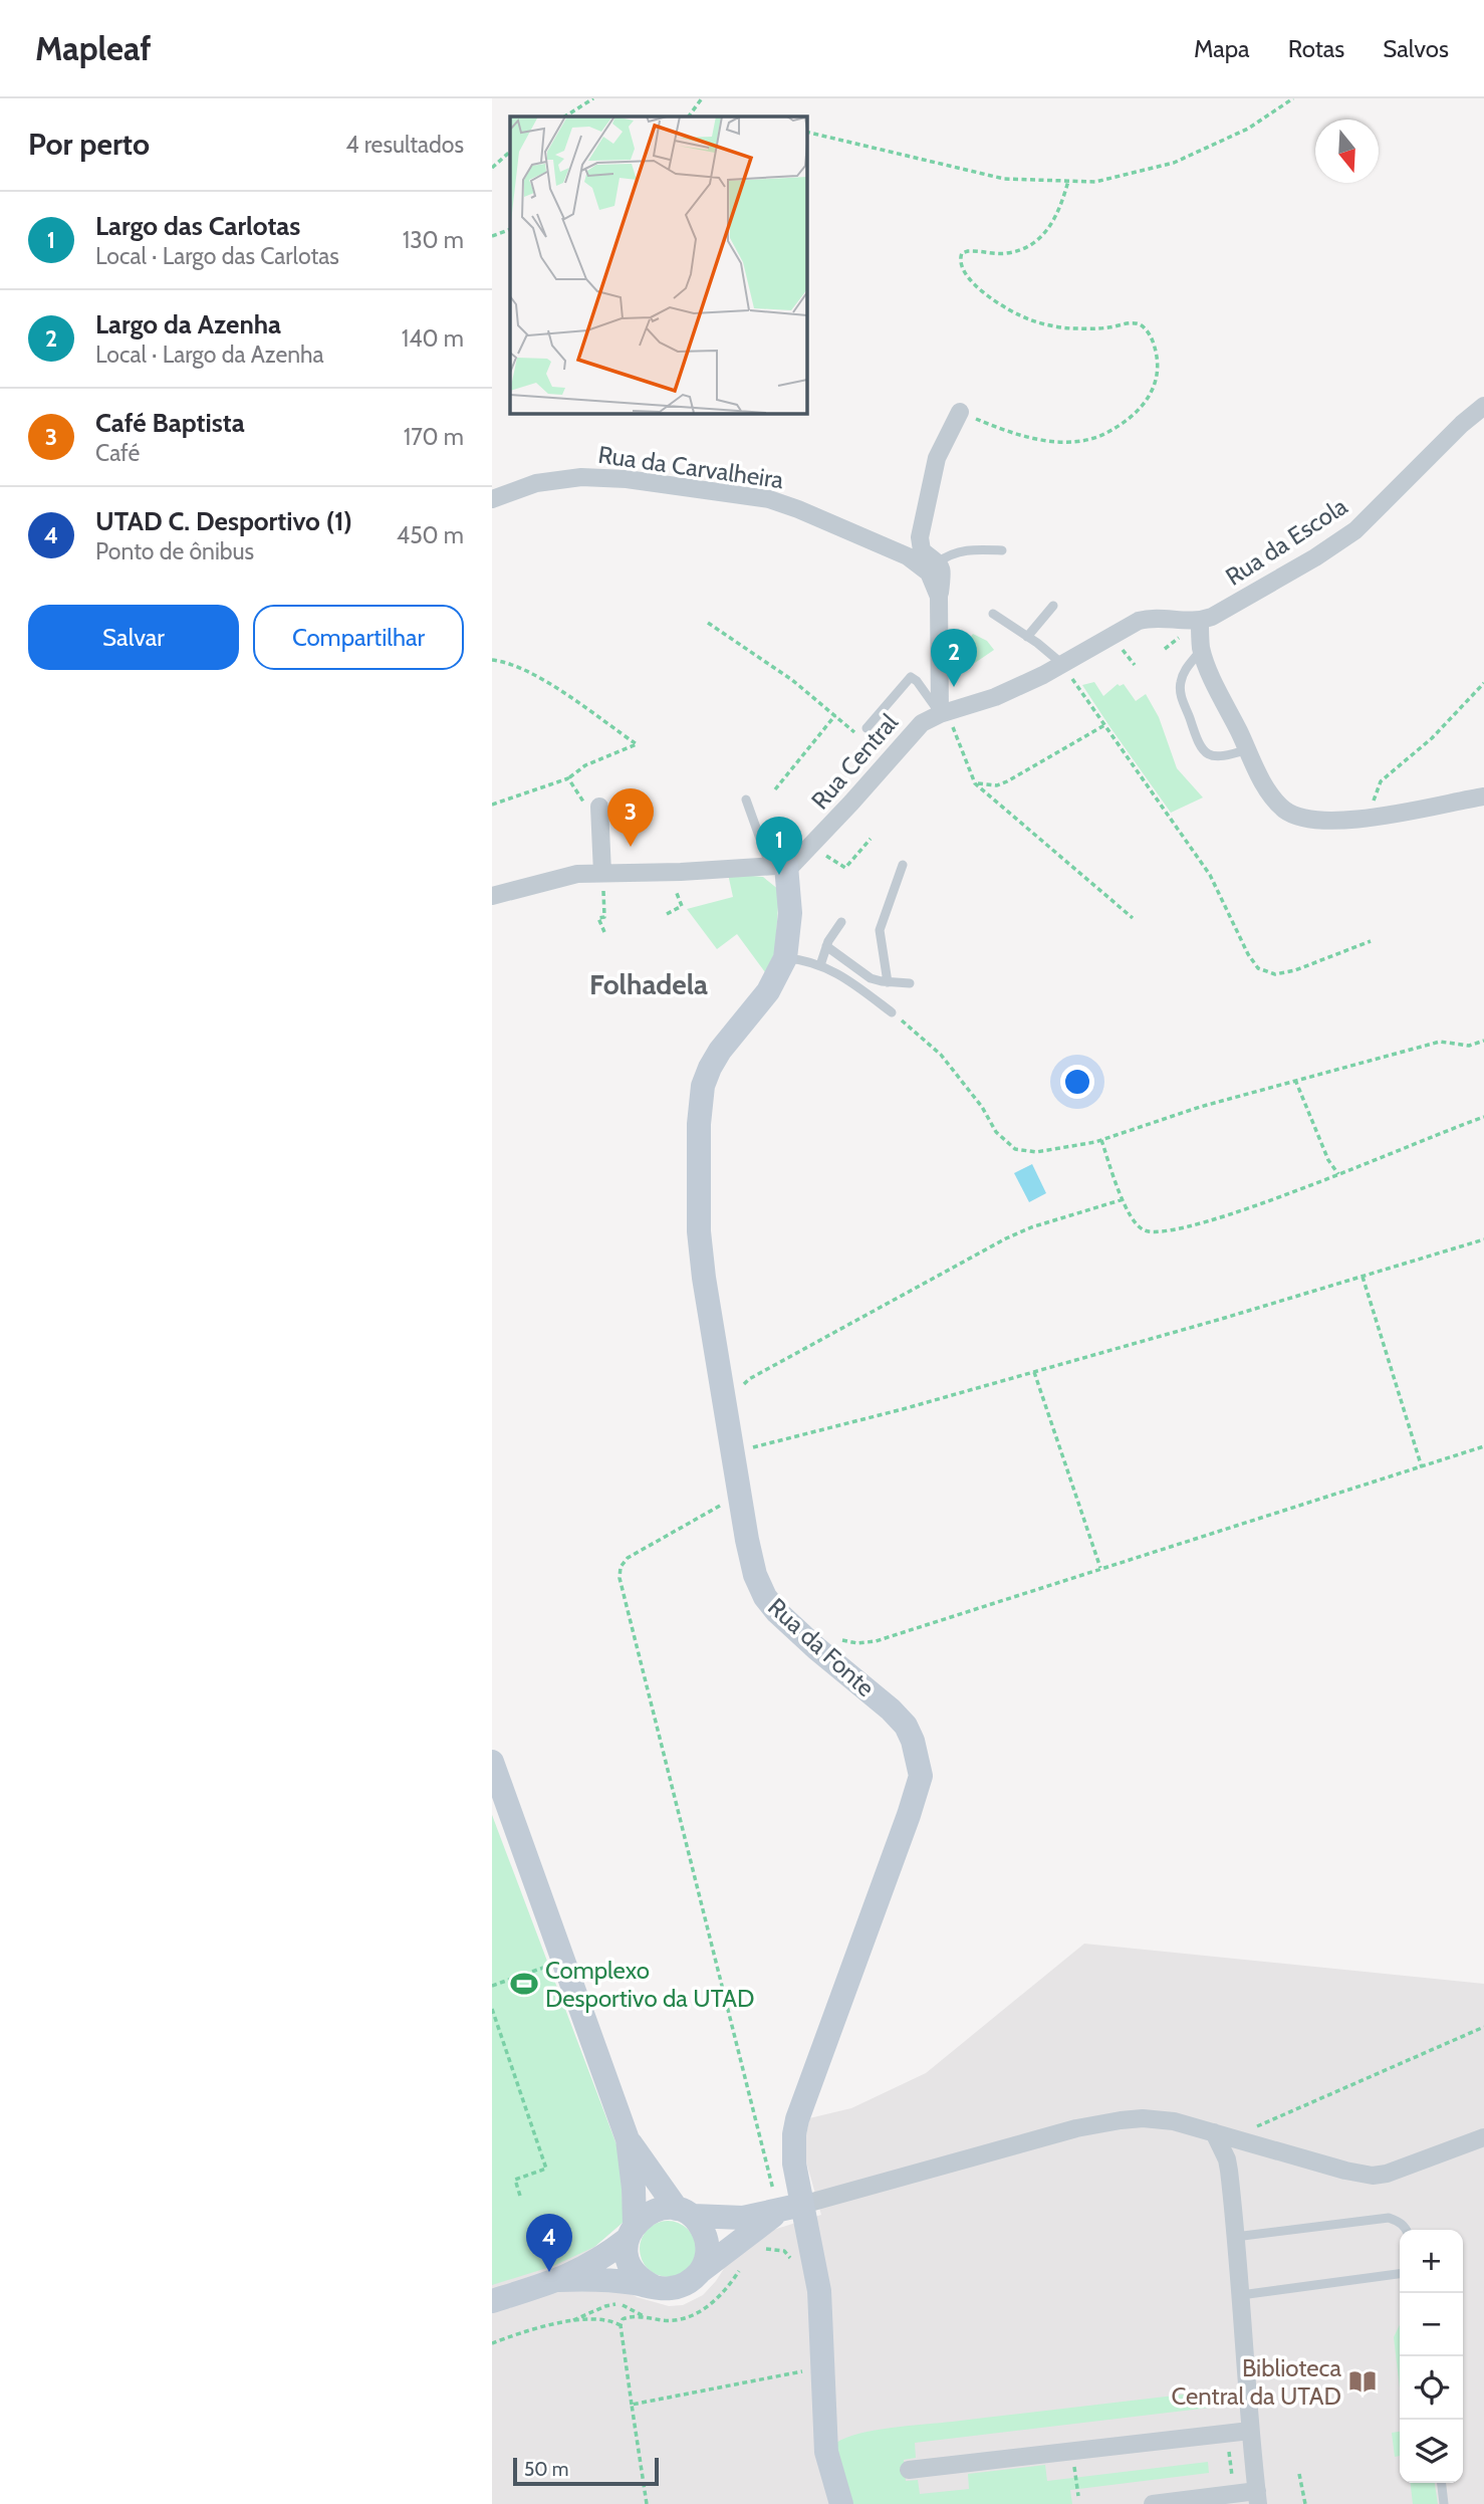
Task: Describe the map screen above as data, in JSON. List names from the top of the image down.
{
  "streets": {
    "street": [
      "Rua da Carvalheira",
      "Rua da Escola",
      "Rua Central",
      "Rua da Fonte"
    ]
  },
  "crossings": [
    ["Rua da Escola", "Rua Central"]
  ],
  "districts": ["Folhadela"],
  "places": {
    "sports": ["Complexo Desportivo da UTAD"],
    "library": ["Biblioteca Central da UTAD"]
  },
  "scale_bar": "50 m",
  "north": "bottom",
  "page": {
    "header": "Mapleaf",
    "nav": ["Mapa", "Rotas", "Salvos"],
    "heading": ["Por perto", "4 resultados"],
    "list": [
      {
        "mark": "1",
        "name": "Largo das Carlotas",
        "note": "Local · Largo das Carlotas",
        "value": "130 m"
      },
      {
        "mark": "2",
        "name": "Largo da Azenha",
        "note": "Local · Largo da Azenha",
        "value": "140 m"
      },
      {
        "mark": "3",
        "name": "Café Baptista",
        "note": "Café",
        "value": "170 m"
      },
      {
        "mark": "4",
        "name": "UTAD C. Desportivo (1)",
        "note": "Ponto de ônibus",
        "value": "450 m"
      }
    ],
    "buttons": ["Salvar", "Compartilhar"],
    "pins": [
      "2",
      "3",
      "1",
      "4"
    ],
    "map_buttons": ["+", "−"],
    "scale": "50 m"
  }
}
